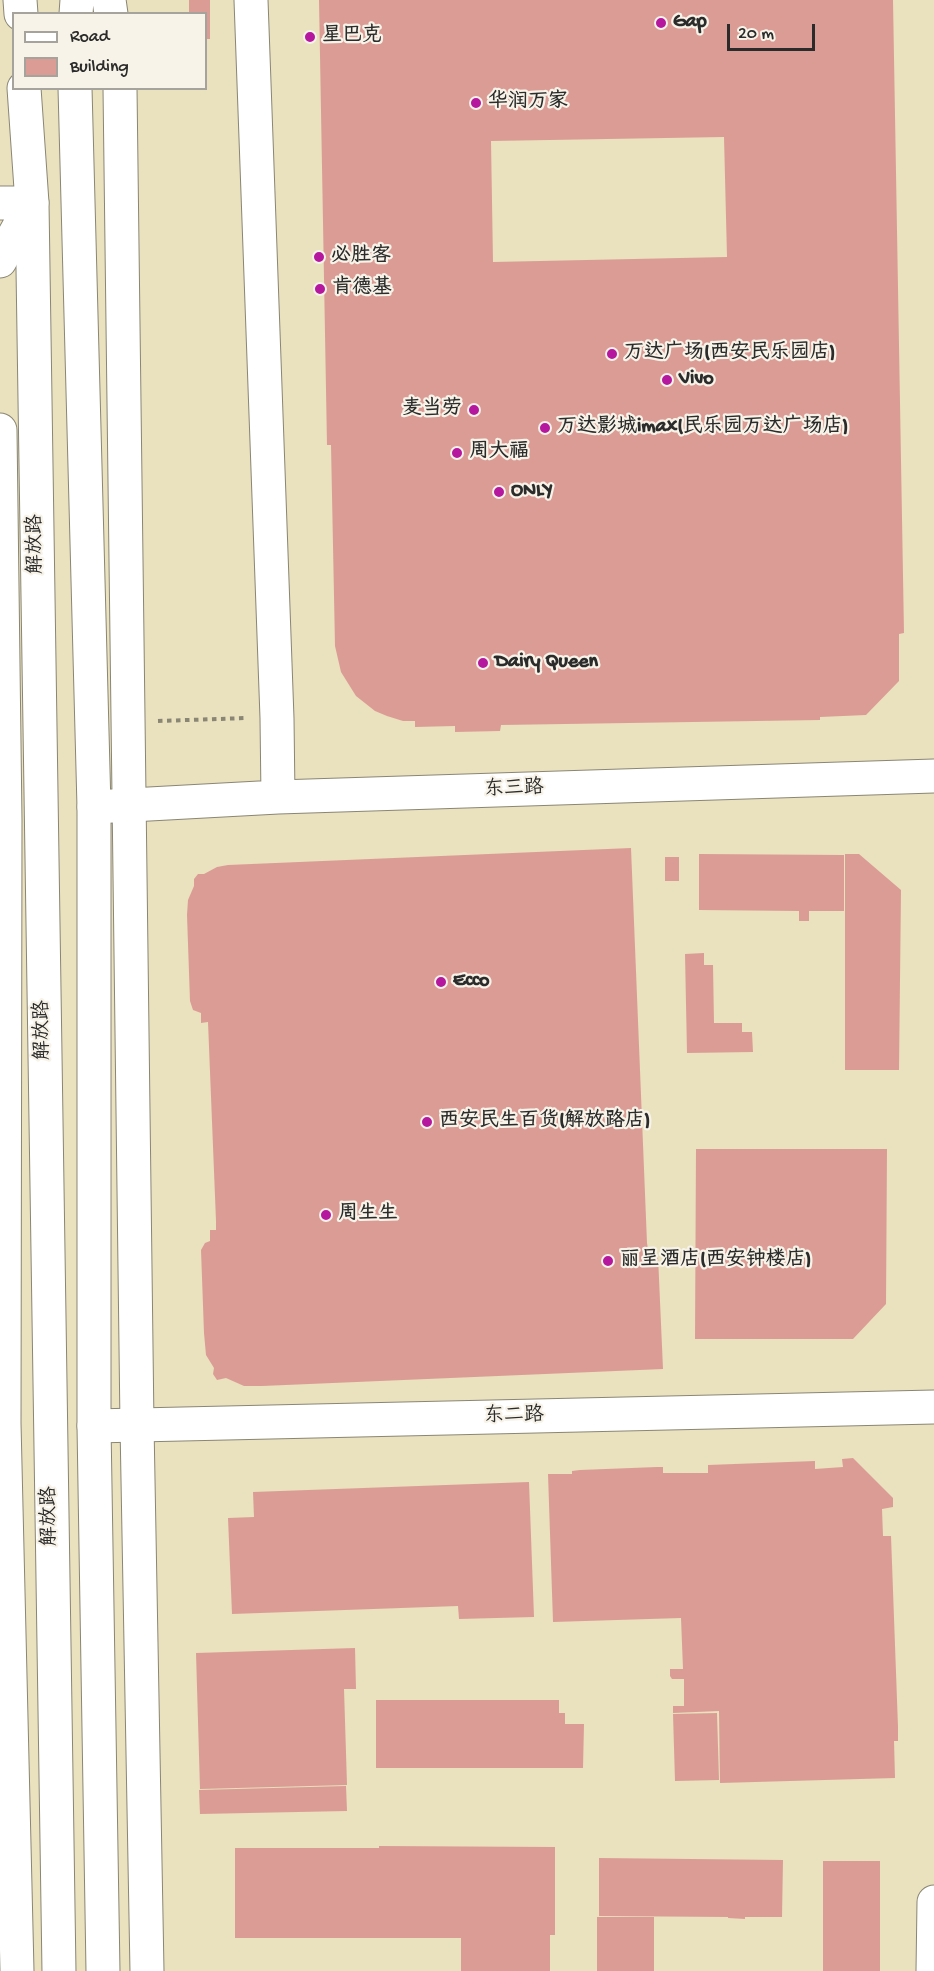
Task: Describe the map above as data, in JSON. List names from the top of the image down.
{
  "streets": {
    "main road": ["解放路", "东三路", "东二路"]
  },
  "places": [
    "Gap",
    "星巴克",
    "华润万家",
    "必胜客",
    "肯德基",
    "万达广场(西安民乐园店)",
    "Vivo",
    "麦当劳",
    "万达影城imax(民乐园万达广场店)",
    "周大福",
    "ONLY",
    "Dairy Queen",
    "Ecco",
    "西安民生百货(解放路店)",
    "周生生",
    "丽呈酒店(西安钟楼店)"
  ],
  "legend": ["Road", "Building"],
  "scale_bar": "20 m"
}
